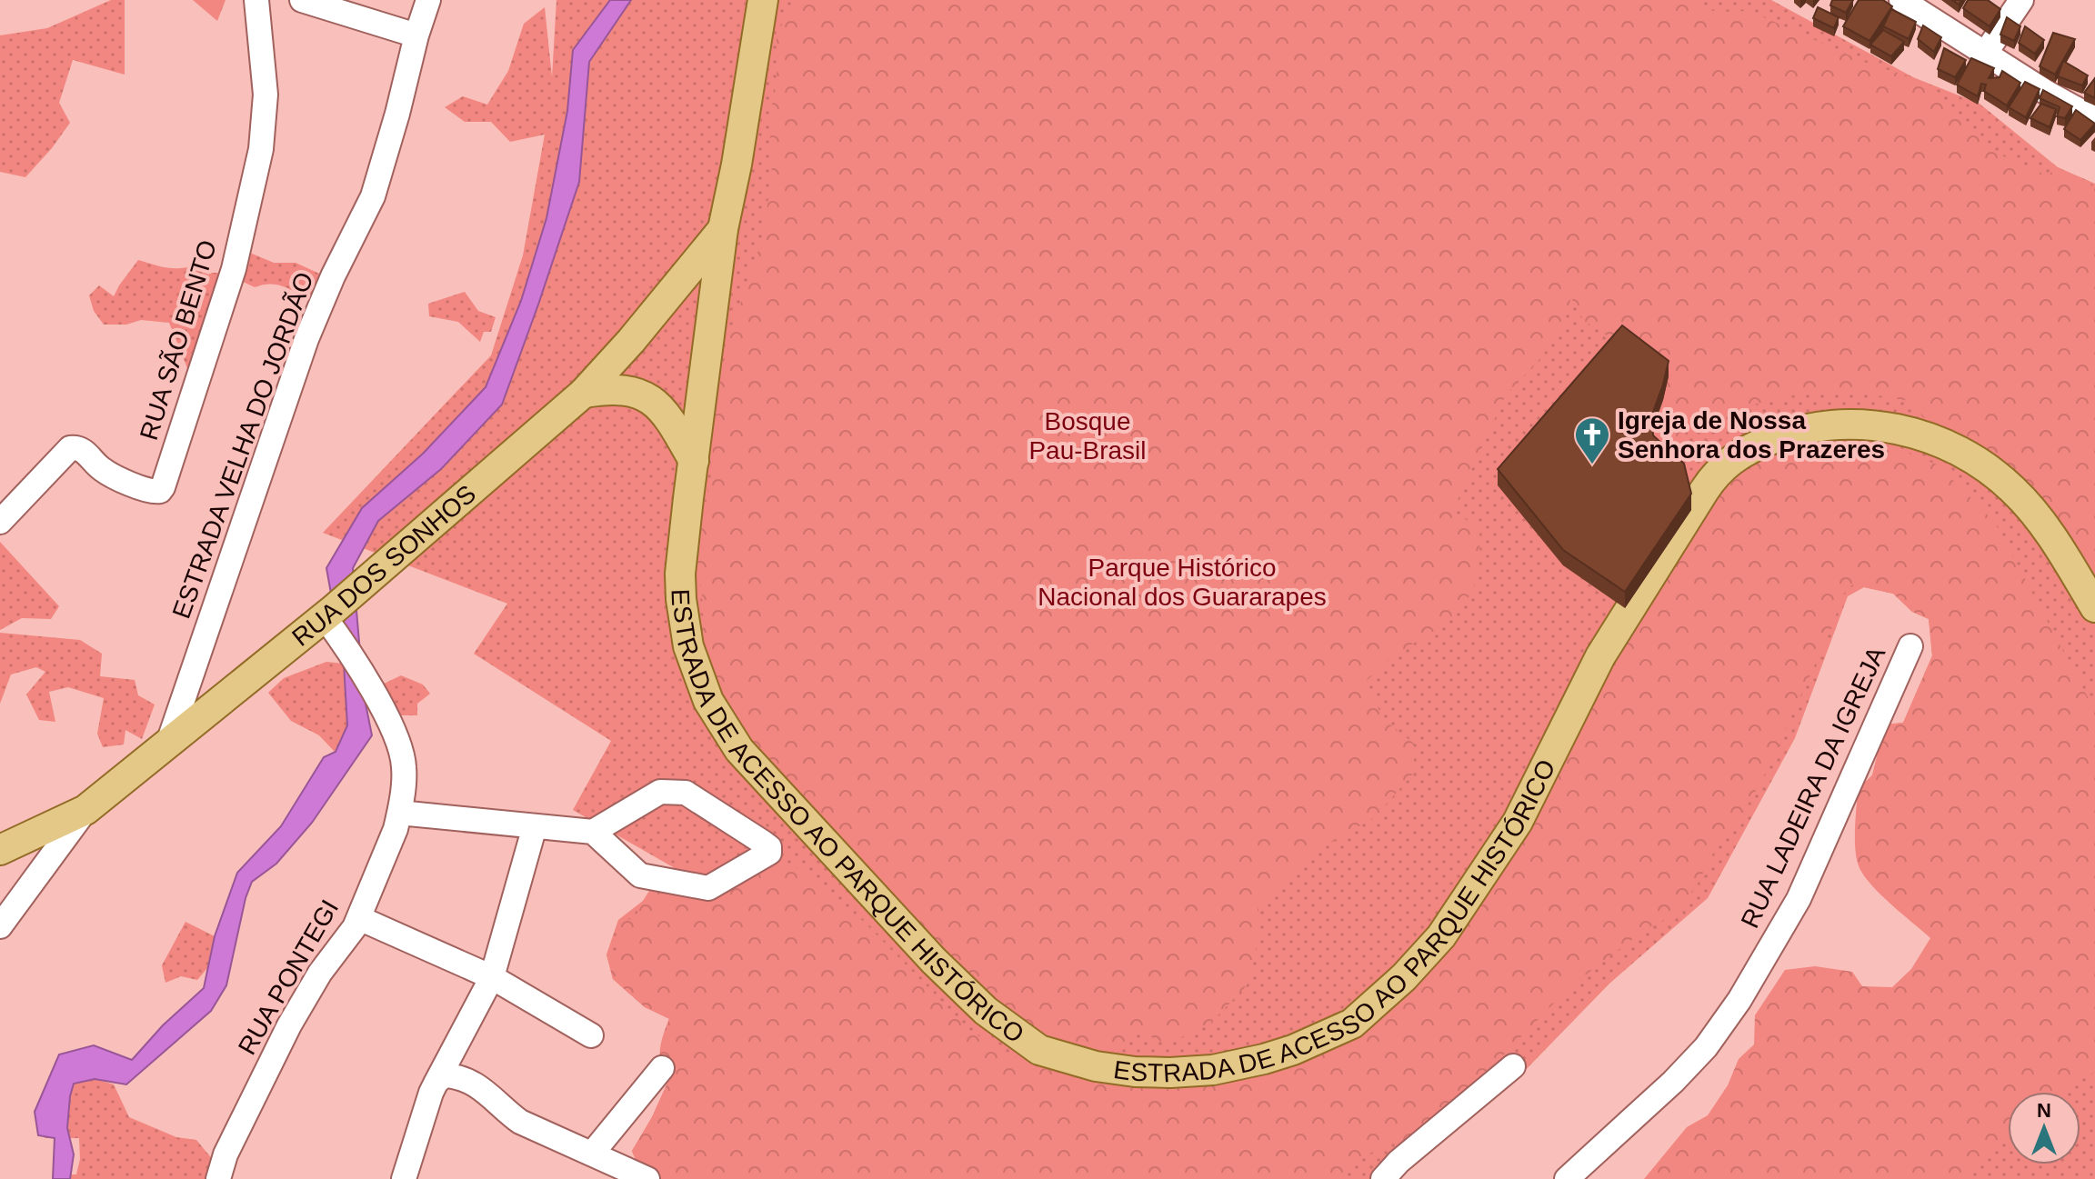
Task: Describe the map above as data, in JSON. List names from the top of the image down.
{
  "streets": {
    "main road": ["RUA DOS SONHOS", "ESTRADA DE ACESSO AO PARQUE HISTÓRICO"],
    "street": [
      "RUA SÃO BENTO",
      "ESTRADA VELHA DO JORDÃO",
      "RUA LADEIRA DA IGREJA",
      "RUA PONTEGI"
    ]
  },
  "crossings": [
    ["ESTRADA VELHA DO JORDÃO", "RUA DOS SONHOS"],
    ["RUA DOS SONHOS", "ESTRADA DE ACESSO AO PARQUE HISTÓRICO"],
    ["RUA DOS SONHOS", "RUA PONTEGI"]
  ],
  "parks": ["Bosque Pau-Brasil", "Parque Histórico Nacional dos Guararapes"],
  "places": {
    "church": ["Igreja de Nossa Senhora dos Prazeres"]
  },
  "north": "top"
}
